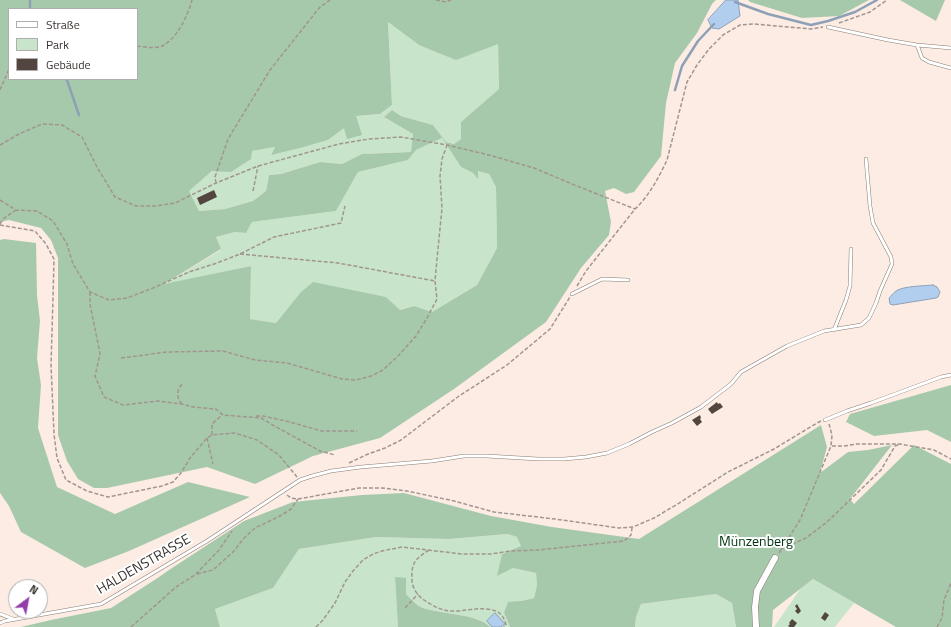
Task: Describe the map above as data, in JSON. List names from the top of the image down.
{
  "streets": {
    "lane": ["HALDENSTRASSE"]
  },
  "parks": ["Münzenberg"],
  "legend": ["Straße", "Park", "Gebäude"],
  "north": "top right"
}
